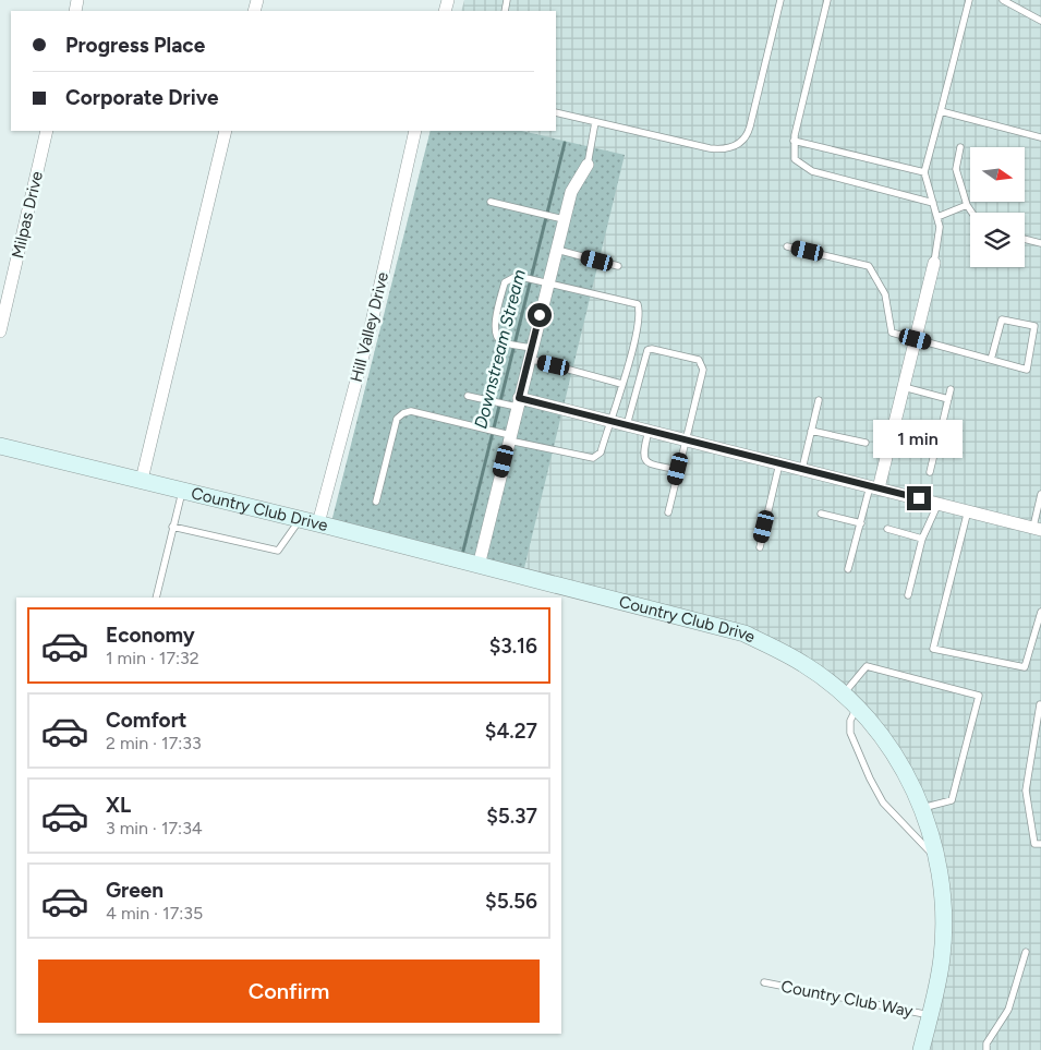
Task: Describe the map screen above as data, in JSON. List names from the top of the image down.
{
  "streets": {
    "street": ["Milpas Drive", "Hill Valley Drive", "Country Club Drive"],
    "lane": ["Country Club Way"]
  },
  "crossings": [
    ["Hill Valley Drive", "Country Club Drive"],
    ["Country Club Drive", "Country Club Way"]
  ],
  "water": ["Downstream Stream"],
  "north": "right",
  "page": {
    "banner": ["Progress Place", "Corporate Drive"],
    "bubble": "1 min",
    "list": [
      {
        "name": "Economy",
        "note": "1 min · 17:32",
        "value": "$3.16"
      },
      {
        "name": "Comfort",
        "note": "2 min · 17:33",
        "value": "$4.27"
      },
      {
        "name": "XL",
        "note": "3 min · 17:34",
        "value": "$5.37"
      },
      {
        "name": "Green",
        "note": "4 min · 17:35",
        "value": "$5.56"
      }
    ],
    "buttons": "Confirm"
  }
}
